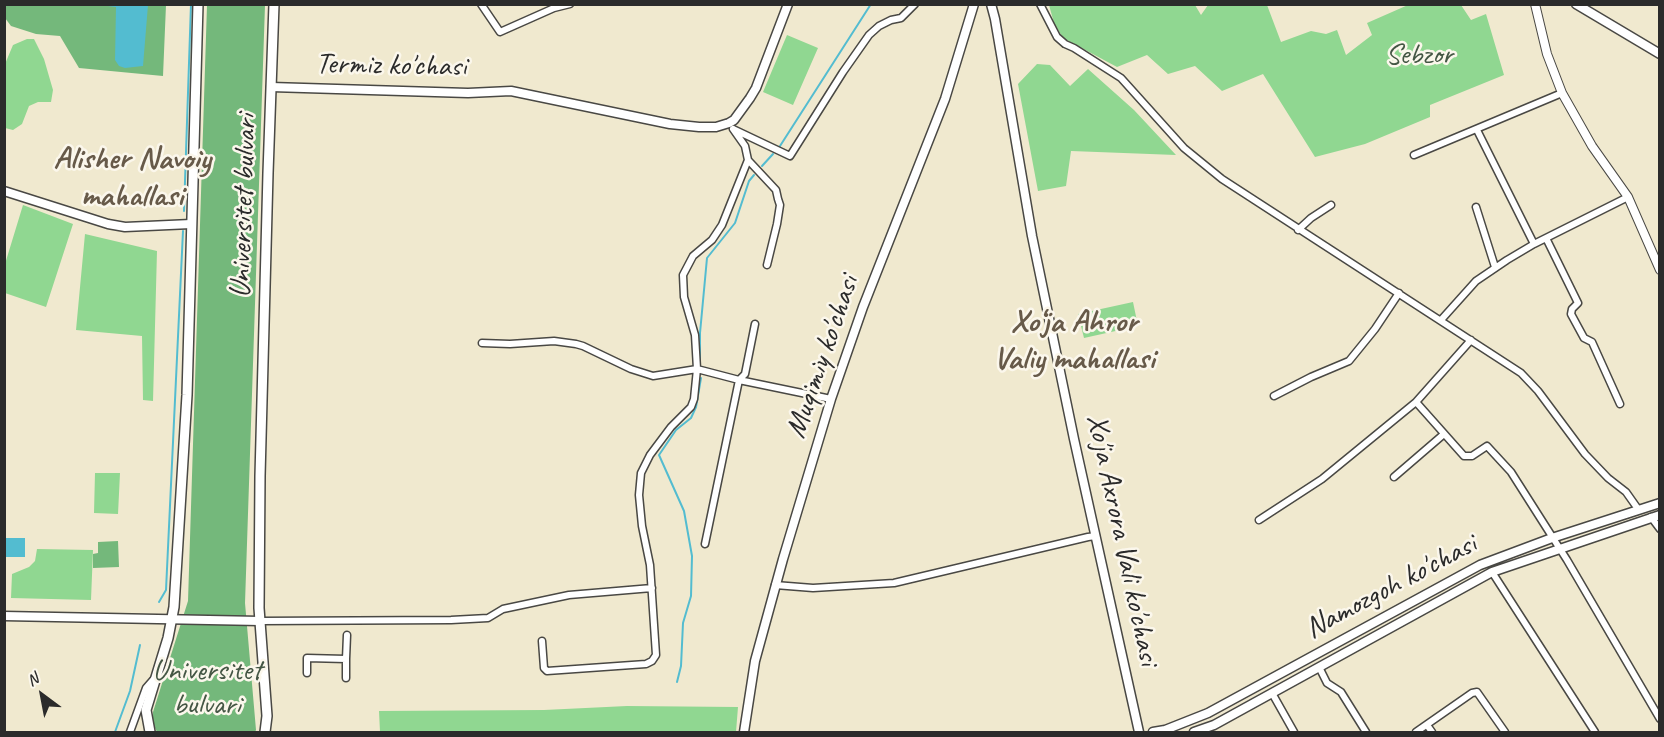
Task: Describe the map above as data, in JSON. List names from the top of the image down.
{
  "streets": {
    "main road": [
      "Termiz ko'chasi",
      "Universitet bulvari",
      "Muqimiy ko'chasi",
      "Xo'ja Axrora Vali ko'chasi",
      "Namozgoh ko'chasi"
    ]
  },
  "crossings": [
    ["Termiz ko'chasi", "Universitet bulvari"]
  ],
  "districts": ["Alisher Navoiy mahallasi", "Xo‘ja Ahror Valiy mahallasi"],
  "parks": ["Sebzor", "Universitet bulvari"],
  "north": "top left"
}
